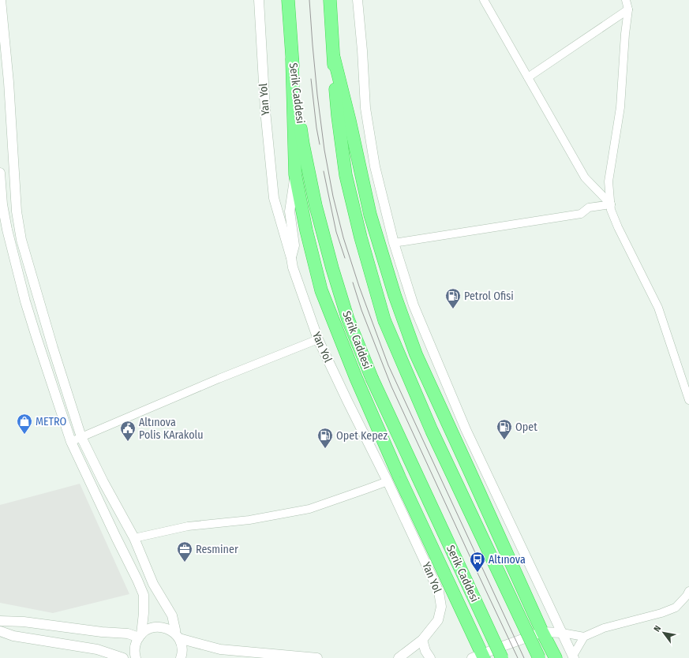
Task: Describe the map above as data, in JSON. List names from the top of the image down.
{
  "streets": {
    "highway": ["Serik Caddesi"],
    "street": ["Yan Yol"]
  },
  "places": {
    "fuel station": ["Petrol Ofisi", "Opet", "Opet Kepez"],
    "shop": ["METRO"],
    "public building": ["Altınova Polis KArakolu"],
    "office": ["Resminer"],
    "bus stop": ["Altınova"]
  },
  "north": "top left"
}
